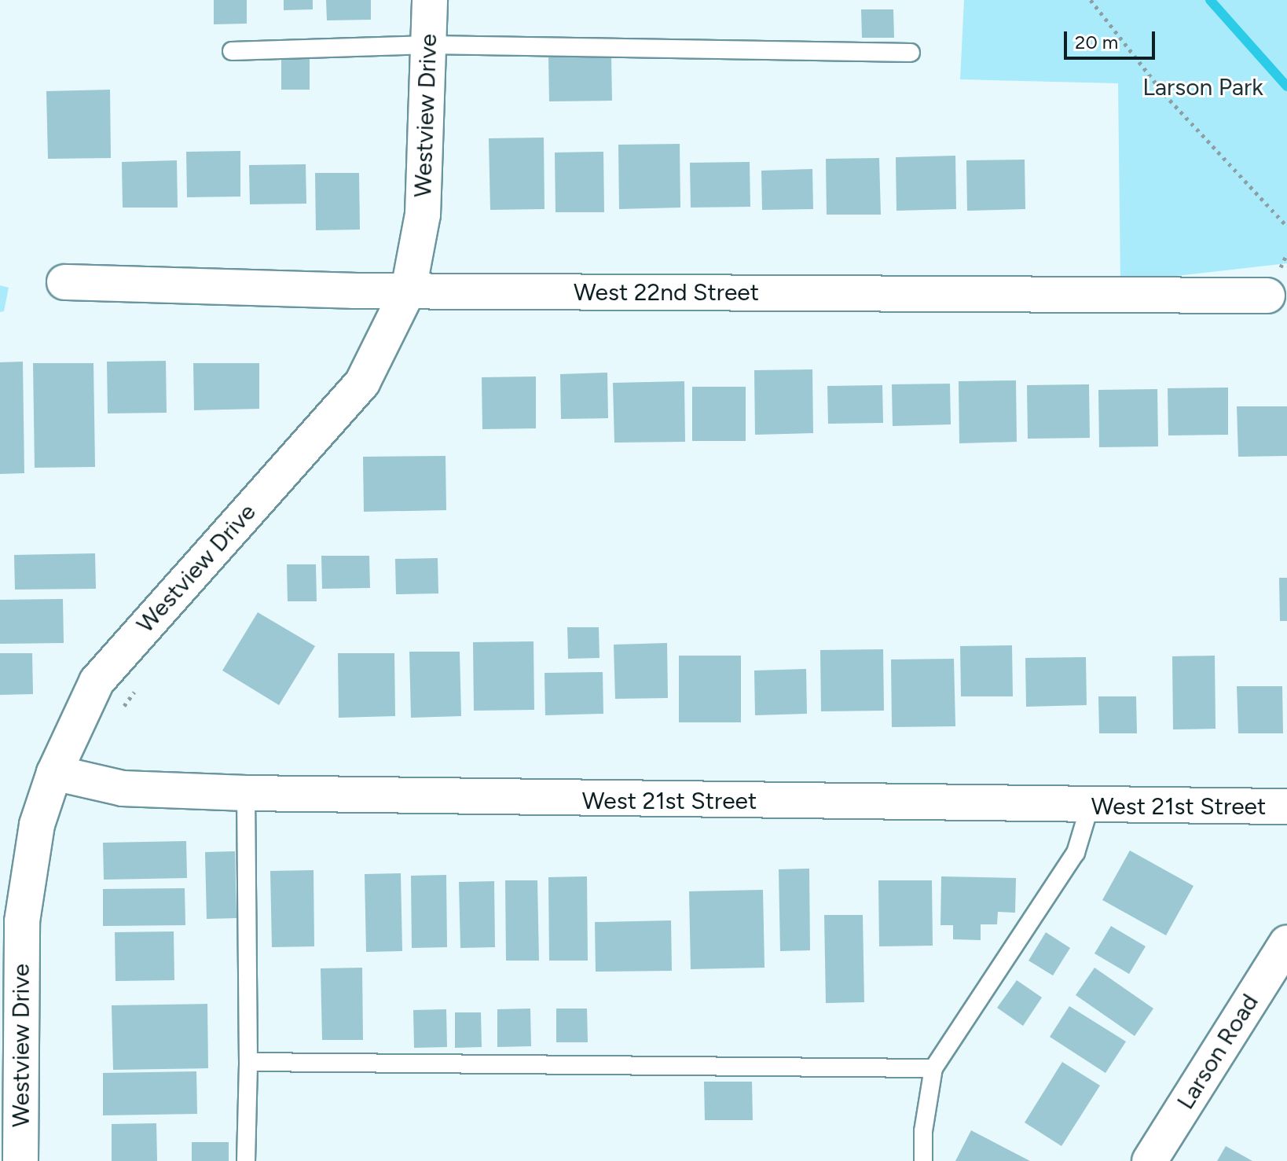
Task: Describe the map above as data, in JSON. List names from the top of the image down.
{
  "streets": {
    "street": [
      "Westview Drive",
      "West 22nd Street",
      "West 21st Street",
      "Larson Road"
    ]
  },
  "crossings": [
    ["Westview Drive", "West 22nd Street"],
    ["Westview Drive", "West 21st Street"]
  ],
  "parks": ["Larson Park"],
  "scale_bar": "20 m"
}
